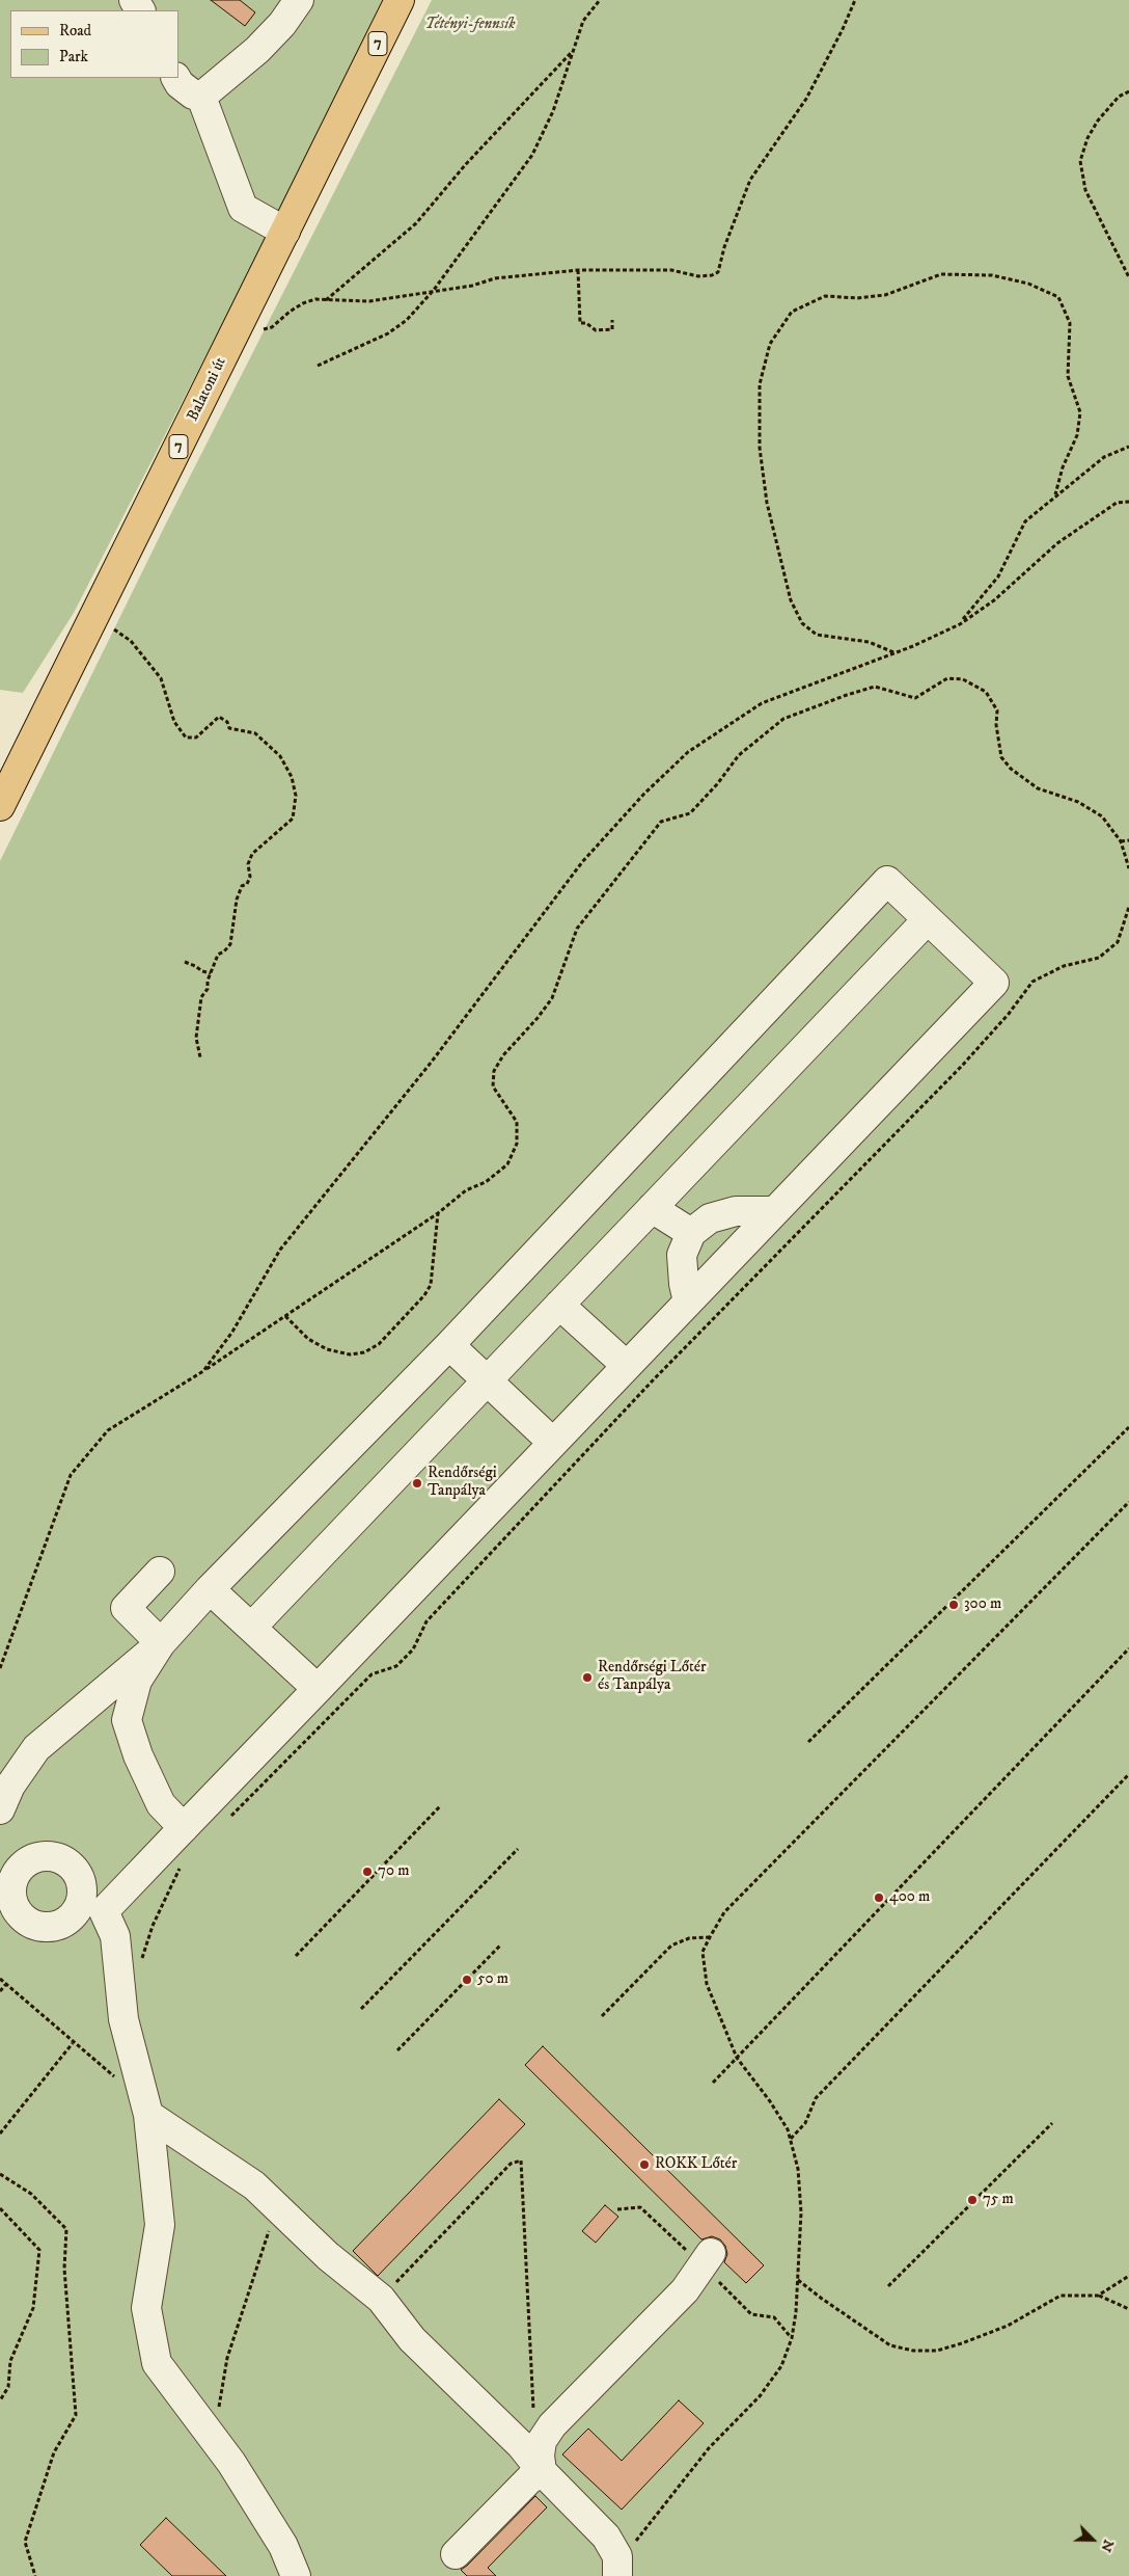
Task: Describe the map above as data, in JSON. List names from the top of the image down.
{
  "streets": {
    "main road": ["7", "Balatoni út"]
  },
  "parks": ["Tétényi-fennsík"],
  "places": [
    "Rendőrségi Tanpálya",
    "300 m",
    "Rendőrségi Lőtér és Tanpálya",
    "70 m",
    "400 m",
    "50 m",
    "ROKK Lőtér",
    "75 m"
  ],
  "legend": ["Road", "Park"],
  "north": "bottom right"
}
